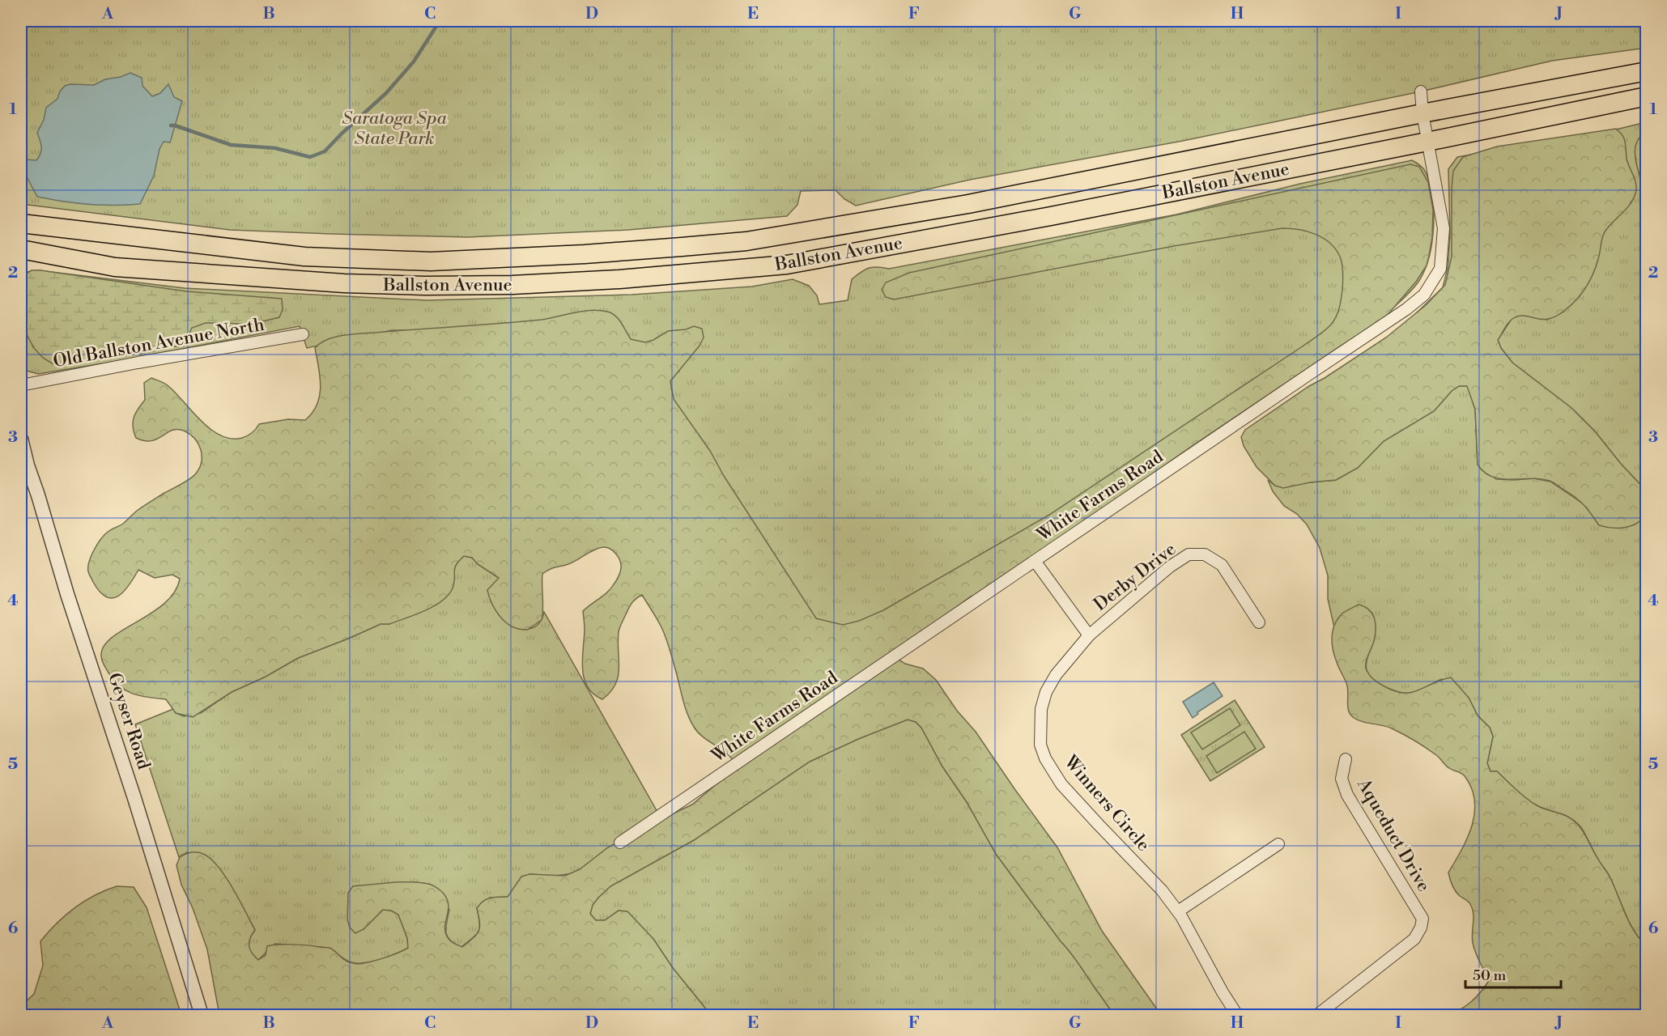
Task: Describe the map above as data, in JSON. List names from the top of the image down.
{
  "streets": {
    "highway": ["Ballston Avenue"],
    "street": [
      "Old Ballston Avenue North",
      "White Farms Road",
      "Derby Drive",
      "Geyser Road",
      "Winners Circle",
      "Aqueduct Drive"
    ]
  },
  "crossings": [
    ["Ballston Avenue", "White Farms Road"],
    ["Derby Drive", "Winners Circle"]
  ],
  "parks": ["Saratoga Spa State Park"],
  "scale_bar": "50 m",
  "grid": {
    "columns": [
      "A",
      "B",
      "C",
      "D",
      "E",
      "F",
      "G",
      "H",
      "I",
      "J"
    ],
    "rows": [
      "1",
      "2",
      "3",
      "4",
      "5",
      "6"
    ]
  }
}
